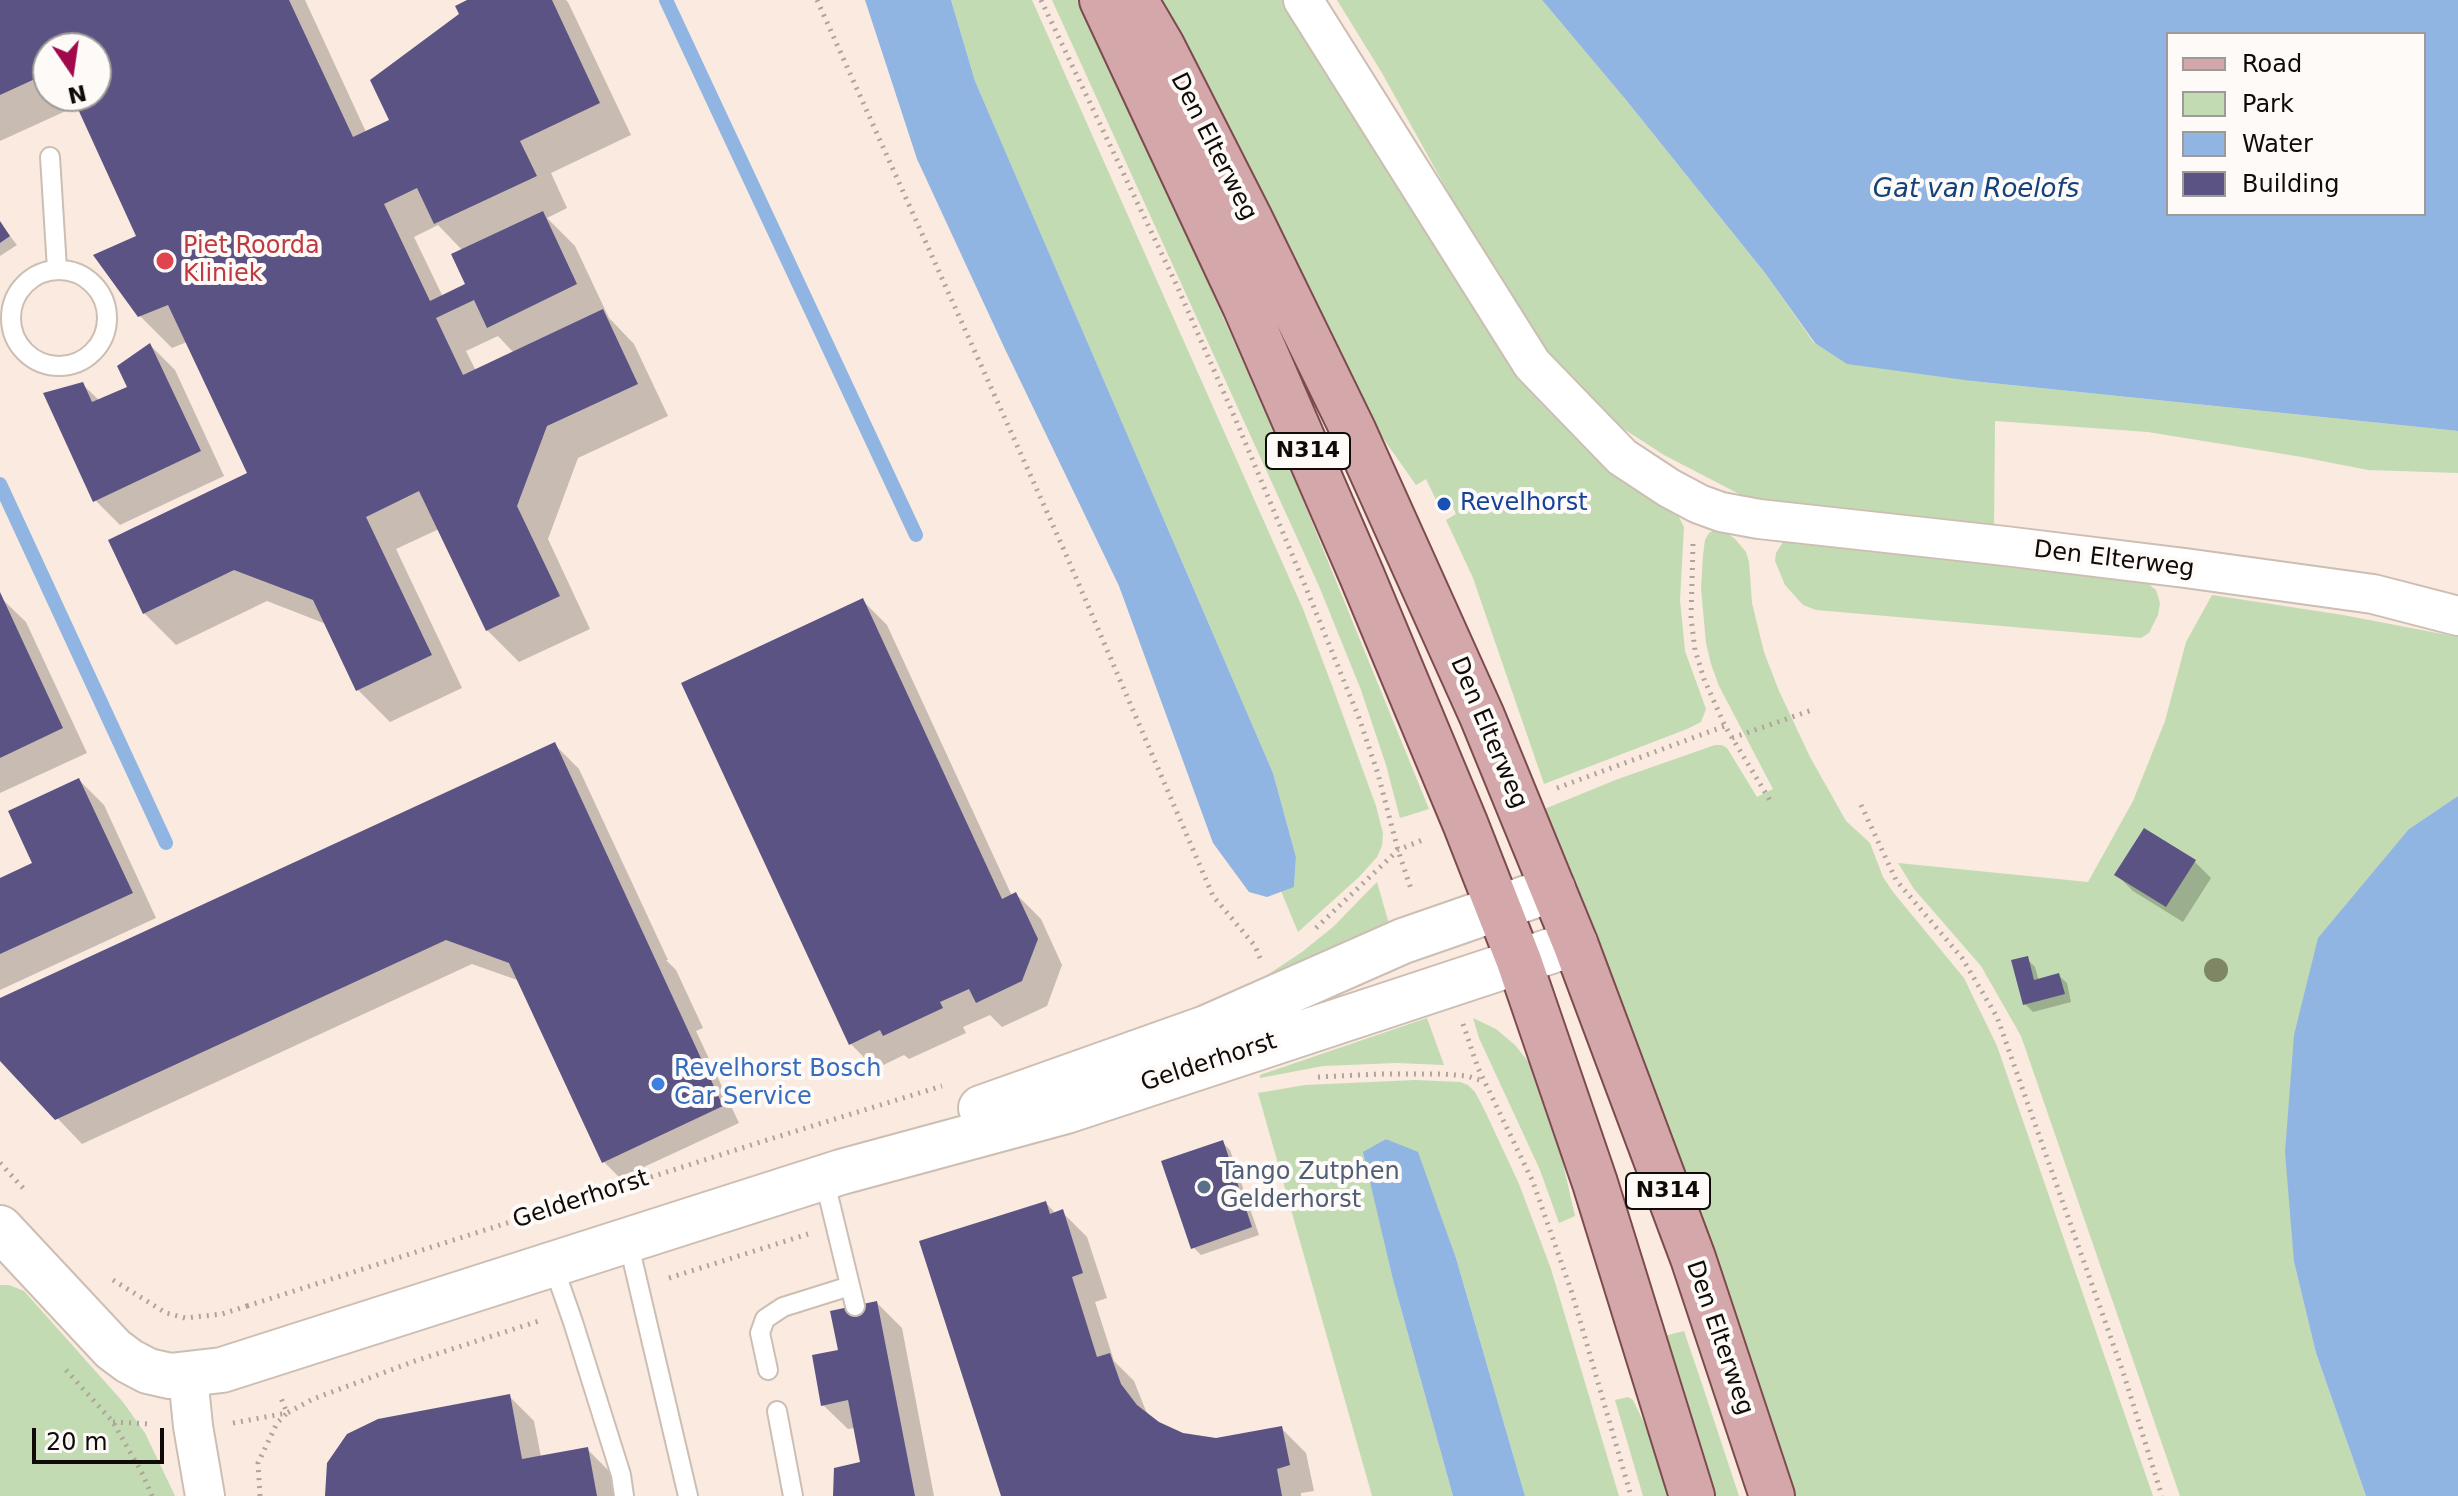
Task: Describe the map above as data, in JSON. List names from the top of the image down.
{
  "streets": {
    "main road": ["Den Elterweg", "N314"],
    "street": ["Gelderhorst"]
  },
  "crossings": [
    ["Den Elterweg", "Gelderhorst"]
  ],
  "water": ["Gat van Roelofs"],
  "places": [
    "Piet Roorda Kliniek",
    "Revelhorst",
    "Revelhorst Bosch Car Service",
    "Tango Zutphen Gelderhorst"
  ],
  "legend": [
    "Road",
    "Park",
    "Water",
    "Building"
  ],
  "scale_bar": "20 m",
  "north": "bottom"
}
